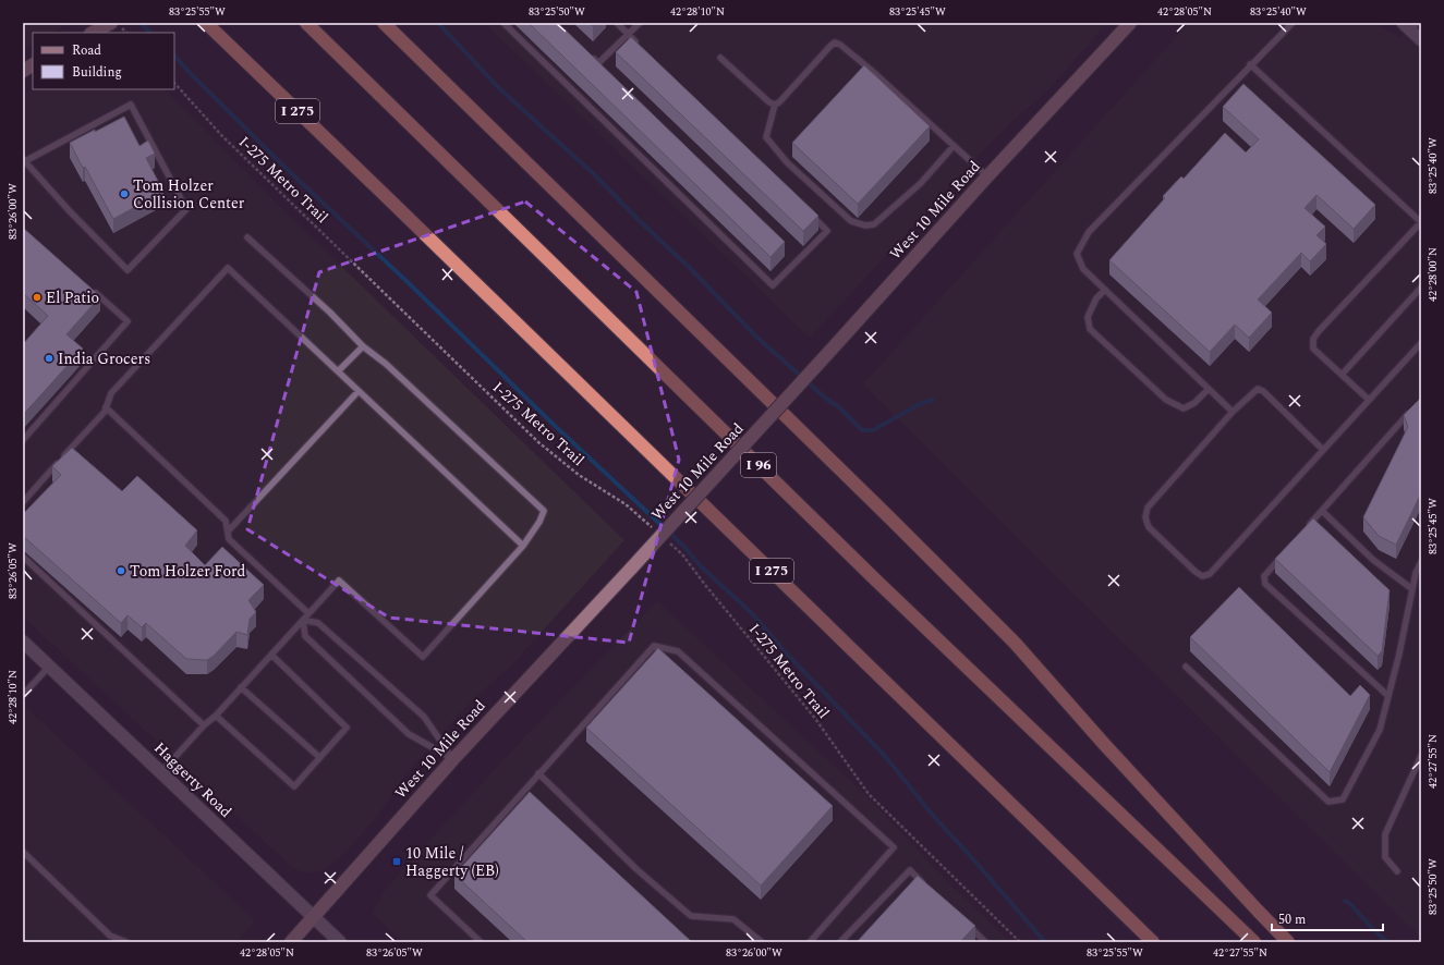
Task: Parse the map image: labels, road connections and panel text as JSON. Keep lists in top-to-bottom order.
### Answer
{
  "streets": {
    "highway": ["I 275", "I 96"],
    "main road": ["West 10 Mile Road"],
    "street": ["Haggerty Road"],
    "path": ["I-275 Metro Trail"]
  },
  "crossings": [
    ["West 10 Mile Road", "Haggerty Road"]
  ],
  "places": {
    "other": [
      "Tom Holzer Collision Center",
      "El Patio",
      "India Grocers",
      "Tom Holzer Ford"
    ],
    "transit": ["10 Mile / Haggerty (EB)"]
  },
  "legend": ["Road", "Building"],
  "scale_bar": "50 m",
  "coordinates": [
    "83°25'55\"W",
    "83°25'50\"W",
    "42°28'10\"N",
    "83°25'45\"W",
    "42°28'05\"N",
    "83°25'40\"W",
    "83°26'00\"W",
    "42°28'00\"N",
    "83°26'05\"W",
    "42°27'55\"N"
  ]
}
